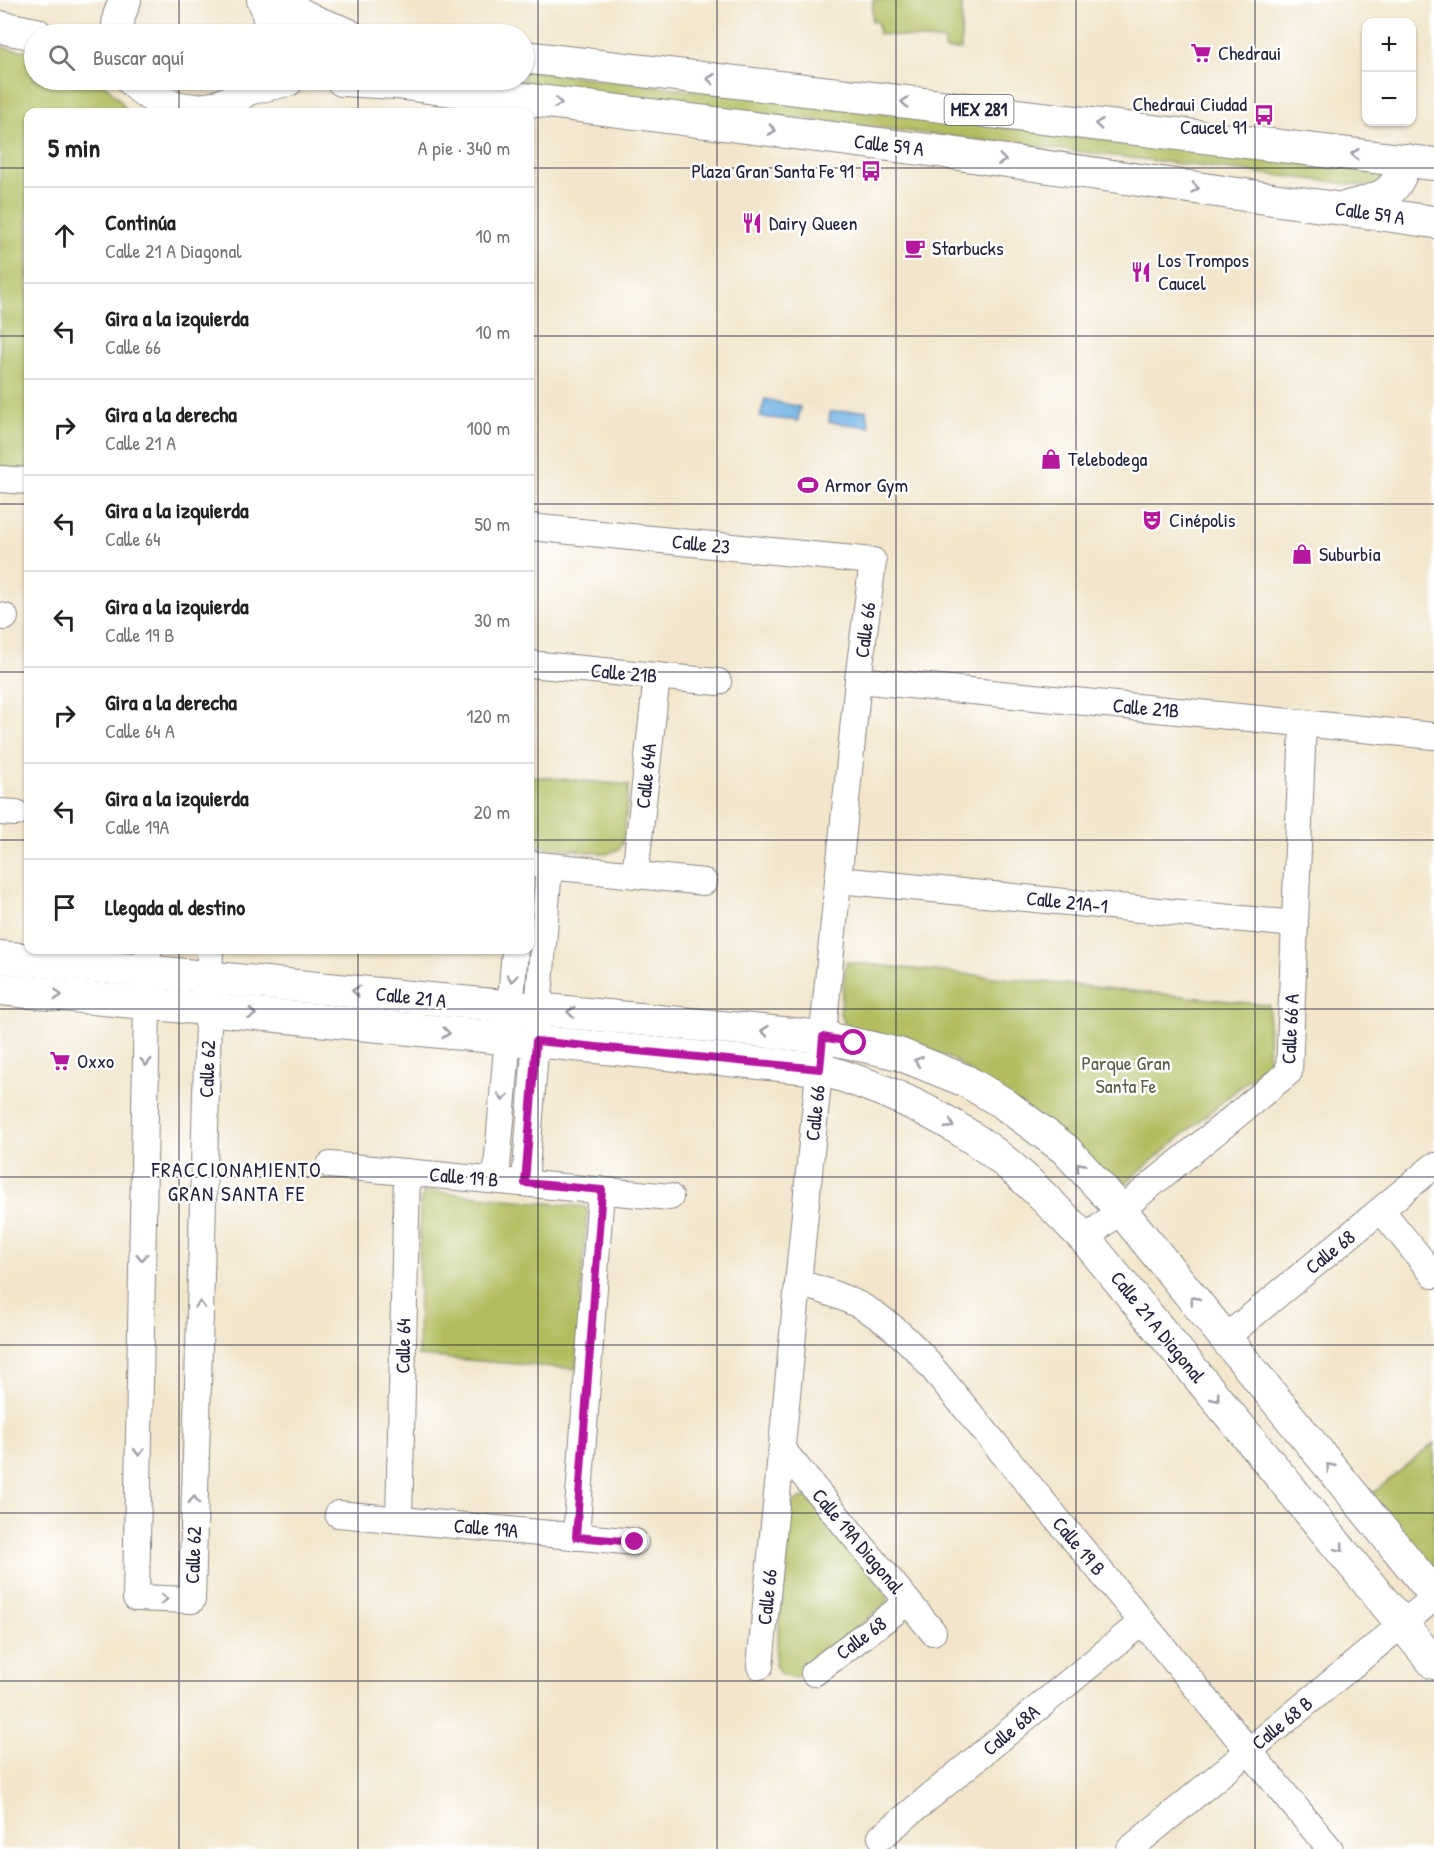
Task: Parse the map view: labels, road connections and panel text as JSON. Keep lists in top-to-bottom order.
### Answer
{
  "streets": {
    "main road": [
      "MEX 281",
      "Calle 59 A",
      "Calle 21 A",
      "Calle 21 A Diagonal"
    ],
    "street": [
      "Calle 23",
      "Calle 66",
      "Calle 21B",
      "Calle 64A",
      "Calle 21A-1",
      "Calle 66 A",
      "Calle 62",
      "Calle 19 B",
      "Calle 68",
      "Calle 64",
      "Calle 19A",
      "Calle 19A Diagonal",
      "Calle 68 B",
      "Calle 68A"
    ]
  },
  "crossings": [
    ["Calle 23", "Calle 66"],
    ["Calle 66", "Calle 21B"],
    ["Calle 66", "Calle 21A-1"],
    ["Calle 66", "Calle 21 A"],
    ["Calle 66", "Calle 19 B"],
    ["Calle 66", "Calle 21 A Diagonal"],
    ["Calle 66", "Calle 19A Diagonal"],
    ["Calle 21B", "Calle 64A"],
    ["Calle 21B", "Calle 66 A"],
    ["Calle 21A-1", "Calle 66 A"],
    ["Calle 21 A", "Calle 62"],
    ["Calle 21 A", "Calle 21 A Diagonal"],
    ["Calle 66 A", "Calle 21 A Diagonal"],
    ["Calle 19 B", "Calle 64"],
    ["Calle 19 B", "Calle 68 B"],
    ["Calle 19 B", "Calle 68A"],
    ["Calle 68", "Calle 19A Diagonal"],
    ["Calle 21 A Diagonal", "Calle 68 B"],
    ["Calle 64", "Calle 19A"]
  ],
  "districts": ["FRACCIONAMIENTO GRAN SANTA FE"],
  "parks": ["Parque Gran Santa Fe"],
  "places": {
    "supermarket": ["Chedraui", "Oxxo"],
    "bus stop": ["Chedraui Ciudad Caucel 91", "Plaza Gran Santa Fe 91"],
    "restaurant": ["Dairy Queen", "Los Trompos Caucel"],
    "cafe": ["Starbucks"],
    "shop": ["Telebodega", "Suburbia"],
    "sports": ["Armor Gym"],
    "theatre": ["Cinépolis"]
  },
  "page": {
    "map_buttons": ["+", "−"],
    "search": "Buscar aquí",
    "heading": ["5 min", "A pie · 340 m"],
    "list": [
      ["Continúa", "Calle 21 A Diagonal", "10 m"],
      ["Gira a la izquierda", "Calle 66", "10 m"],
      ["Gira a la derecha", "Calle 21 A", "100 m"],
      ["Gira a la izquierda", "Calle 64", "50 m"],
      ["Gira a la izquierda", "Calle 19 B", "30 m"],
      ["Gira a la derecha", "Calle 64 A", "120 m"],
      ["Gira a la izquierda", "Calle 19A", "20 m"],
      "Llegada al destino"
    ]
  }
}
